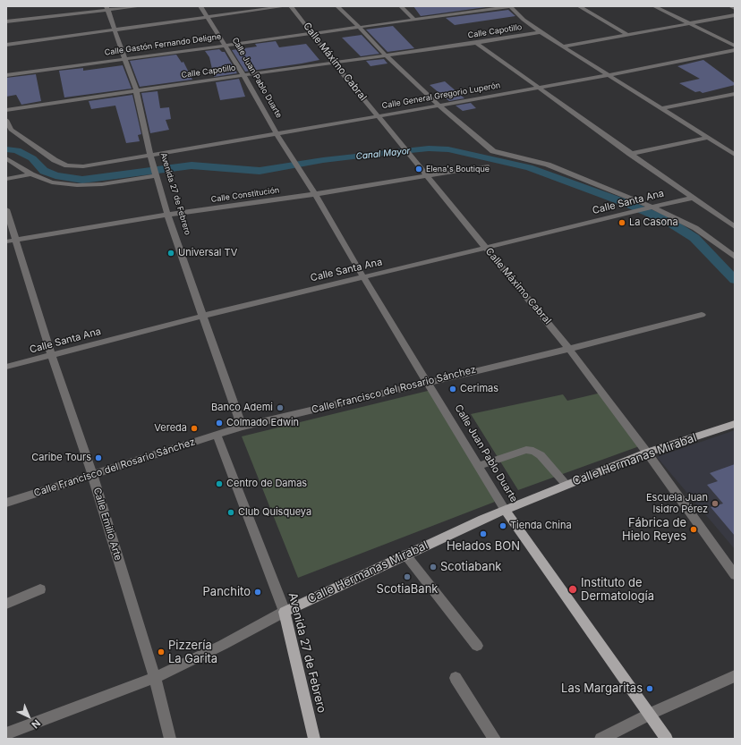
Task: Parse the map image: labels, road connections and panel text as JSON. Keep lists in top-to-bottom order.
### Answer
{
  "streets": {
    "main road": ["Calle Juan Pablo Duarte", "Avenida 27 de Febrero", "Calle Hermanas Mirabal"],
    "street": [
      "Calle Capotillo",
      "Calle Gastón Fernando Deligne",
      "Calle Máximo Cabral",
      "Calle General Gregorio Luperón",
      "Calle Constitución",
      "Calle Santa Ana",
      "Calle Francisco del Rosario Sánchez",
      "Calle Emilio Arte"
    ]
  },
  "crossings": [
    ["Calle Capotillo", "Calle Máximo Cabral"],
    ["Calle Capotillo", "Calle Juan Pablo Duarte"],
    ["Calle Capotillo", "Avenida 27 de Febrero"],
    ["Calle Gastón Fernando Deligne", "Calle Máximo Cabral"],
    ["Calle Gastón Fernando Deligne", "Calle Juan Pablo Duarte"],
    ["Calle Gastón Fernando Deligne", "Avenida 27 de Febrero"],
    ["Calle Máximo Cabral", "Calle General Gregorio Luperón"],
    ["Calle Máximo Cabral", "Calle Constitución"],
    ["Calle Máximo Cabral", "Calle Santa Ana"],
    ["Calle Máximo Cabral", "Calle Francisco del Rosario Sánchez"],
    ["Calle Máximo Cabral", "Calle Hermanas Mirabal"],
    ["Calle Juan Pablo Duarte", "Calle General Gregorio Luperón"],
    ["Calle Juan Pablo Duarte", "Calle Constitución"],
    ["Calle Juan Pablo Duarte", "Calle Santa Ana"],
    ["Calle Juan Pablo Duarte", "Calle Francisco del Rosario Sánchez"],
    ["Calle Juan Pablo Duarte", "Calle Hermanas Mirabal"],
    ["Calle General Gregorio Luperón", "Avenida 27 de Febrero"],
    ["Avenida 27 de Febrero", "Calle Constitución"],
    ["Avenida 27 de Febrero", "Calle Santa Ana"],
    ["Avenida 27 de Febrero", "Calle Francisco del Rosario Sánchez"],
    ["Avenida 27 de Febrero", "Calle Hermanas Mirabal"],
    ["Calle Constitución", "Calle Emilio Arte"],
    ["Calle Santa Ana", "Calle Emilio Arte"],
    ["Calle Francisco del Rosario Sánchez", "Calle Emilio Arte"],
    ["Calle Hermanas Mirabal", "Calle Emilio Arte"]
  ],
  "water": ["Canal Mayor"],
  "places": [
    "Elena's Boutique",
    "La Casona",
    "Universal TV",
    "Cerimas",
    "Banco Ademi",
    "Colmado Edwin",
    "Vereda",
    "Caribe Tours",
    "Centro de Damas",
    "Escuela Juan Isidro Pérez",
    "Club Quisqueya",
    "Tienda China",
    "Fábrica de Hielo Reyes",
    "Helados BON",
    "Scotiabank",
    "ScotiaBank",
    "Instituto de Dermatología",
    "Panchito",
    "Pizzería La Garita",
    "Las Margaritas"
  ],
  "north": "bottom right"
}
